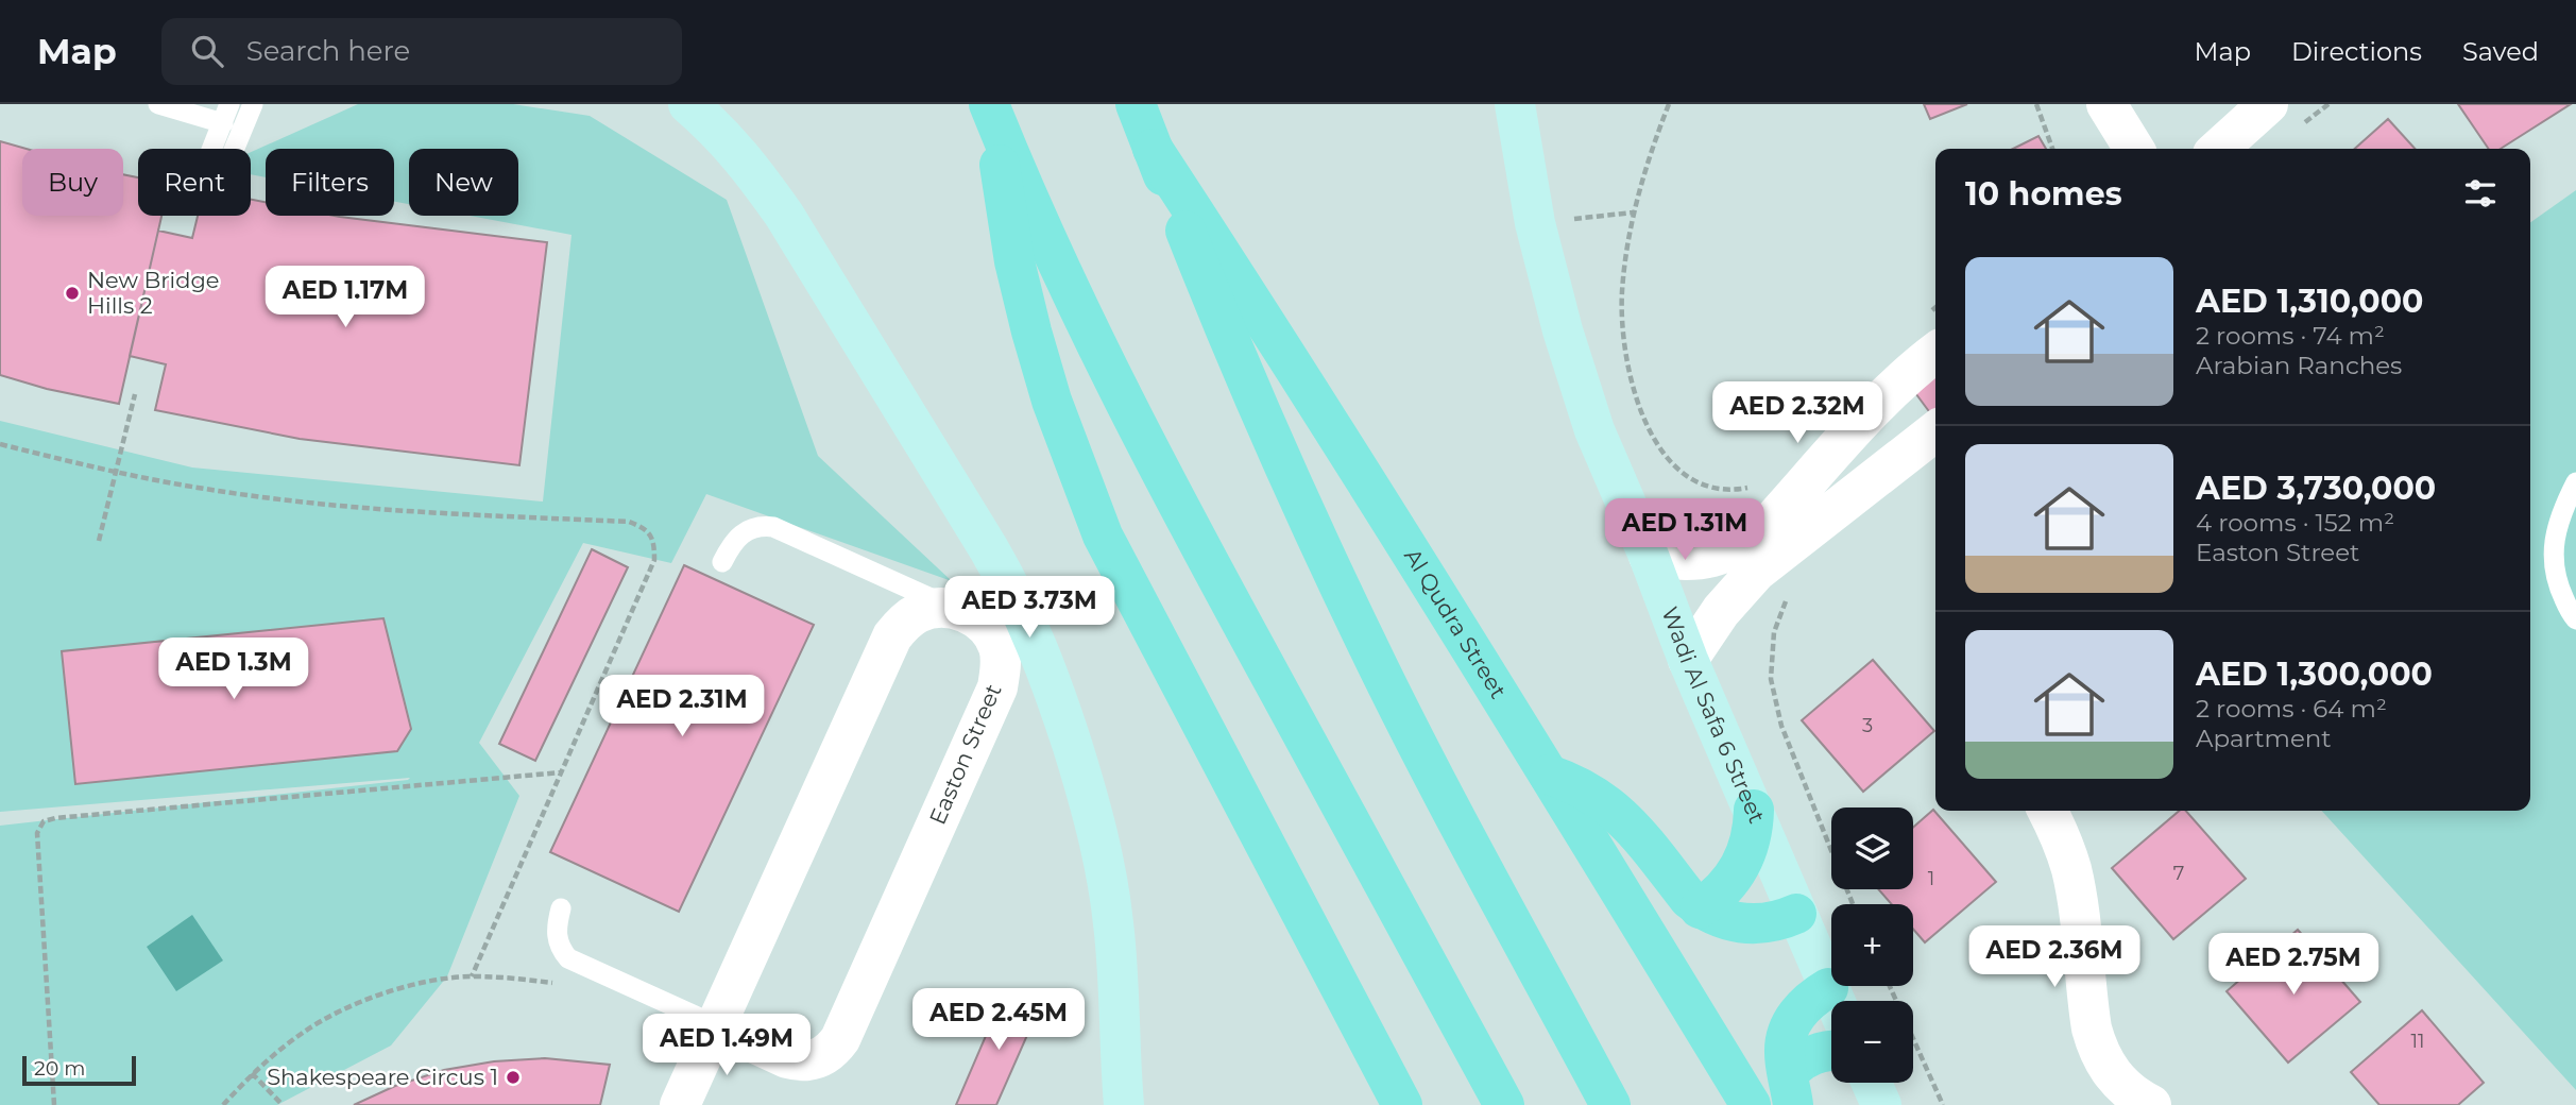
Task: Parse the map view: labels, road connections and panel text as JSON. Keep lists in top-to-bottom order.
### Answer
{
  "streets": {
    "main road": ["Al Qudra Street"],
    "street": ["Wadi Al Safa 6 Street", "Easton Street"]
  },
  "places": ["New Bridge Hills 2", "Shakespeare Circus 1"],
  "house_numbers": [
    "3",
    "7",
    "1",
    "11"
  ],
  "scale_bar": "20 m",
  "page": {
    "header": "Map",
    "search": "Search here",
    "nav": ["Map", "Directions", "Saved"],
    "chip": [
      "Buy",
      "Rent",
      "Filters",
      "New"
    ],
    "heading": "10 homes",
    "list": [
      {
        "name": "AED 1,310,000",
        "note": "2 rooms · 74 m² · Arabian Ranches"
      },
      {
        "name": "AED 3,730,000",
        "note": "4 rooms · 152 m² · Easton Street"
      },
      {
        "name": "AED 1,300,000",
        "note": "2 rooms · 64 m² · Apartment"
      }
    ],
    "price": [
      "AED 1.17M",
      "AED 2.32M",
      "AED 1.31M",
      "AED 3.73M",
      "AED 1.3M",
      "AED 2.31M",
      "AED 2.36M",
      "AED 2.75M",
      "AED 2.45M",
      "AED 1.49M"
    ],
    "map_buttons": ["+", "−"],
    "scale": "20 m"
  }
}
